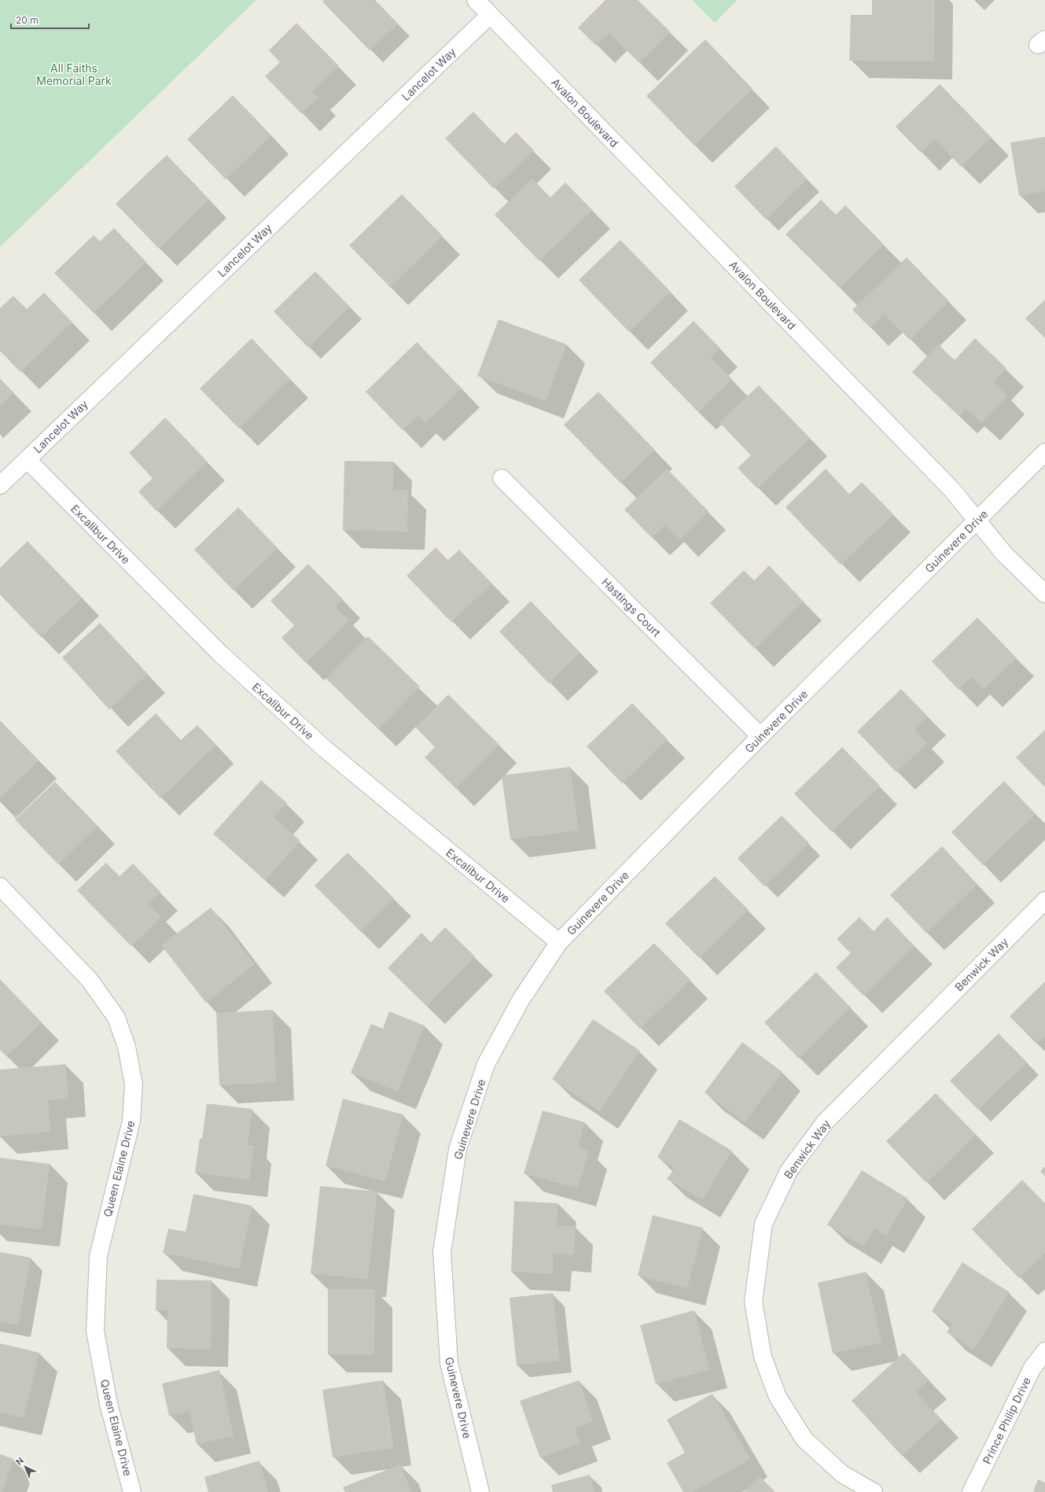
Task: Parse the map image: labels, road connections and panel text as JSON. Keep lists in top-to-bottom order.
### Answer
{
  "streets": {
    "street": [
      "Lancelot Way",
      "Avalon Boulevard",
      "Excalibur Drive",
      "Guinevere Drive",
      "Hastings Court",
      "Benwick Way",
      "Queen Elaine Drive",
      "Prince Philip Drive"
    ]
  },
  "crossings": [
    ["Lancelot Way", "Avalon Boulevard"],
    ["Lancelot Way", "Excalibur Drive"],
    ["Avalon Boulevard", "Guinevere Drive"],
    ["Excalibur Drive", "Guinevere Drive"],
    ["Guinevere Drive", "Hastings Court"]
  ],
  "parks": ["All Faiths Memorial Park"],
  "scale_bar": "20 m",
  "north": "top left"
}
